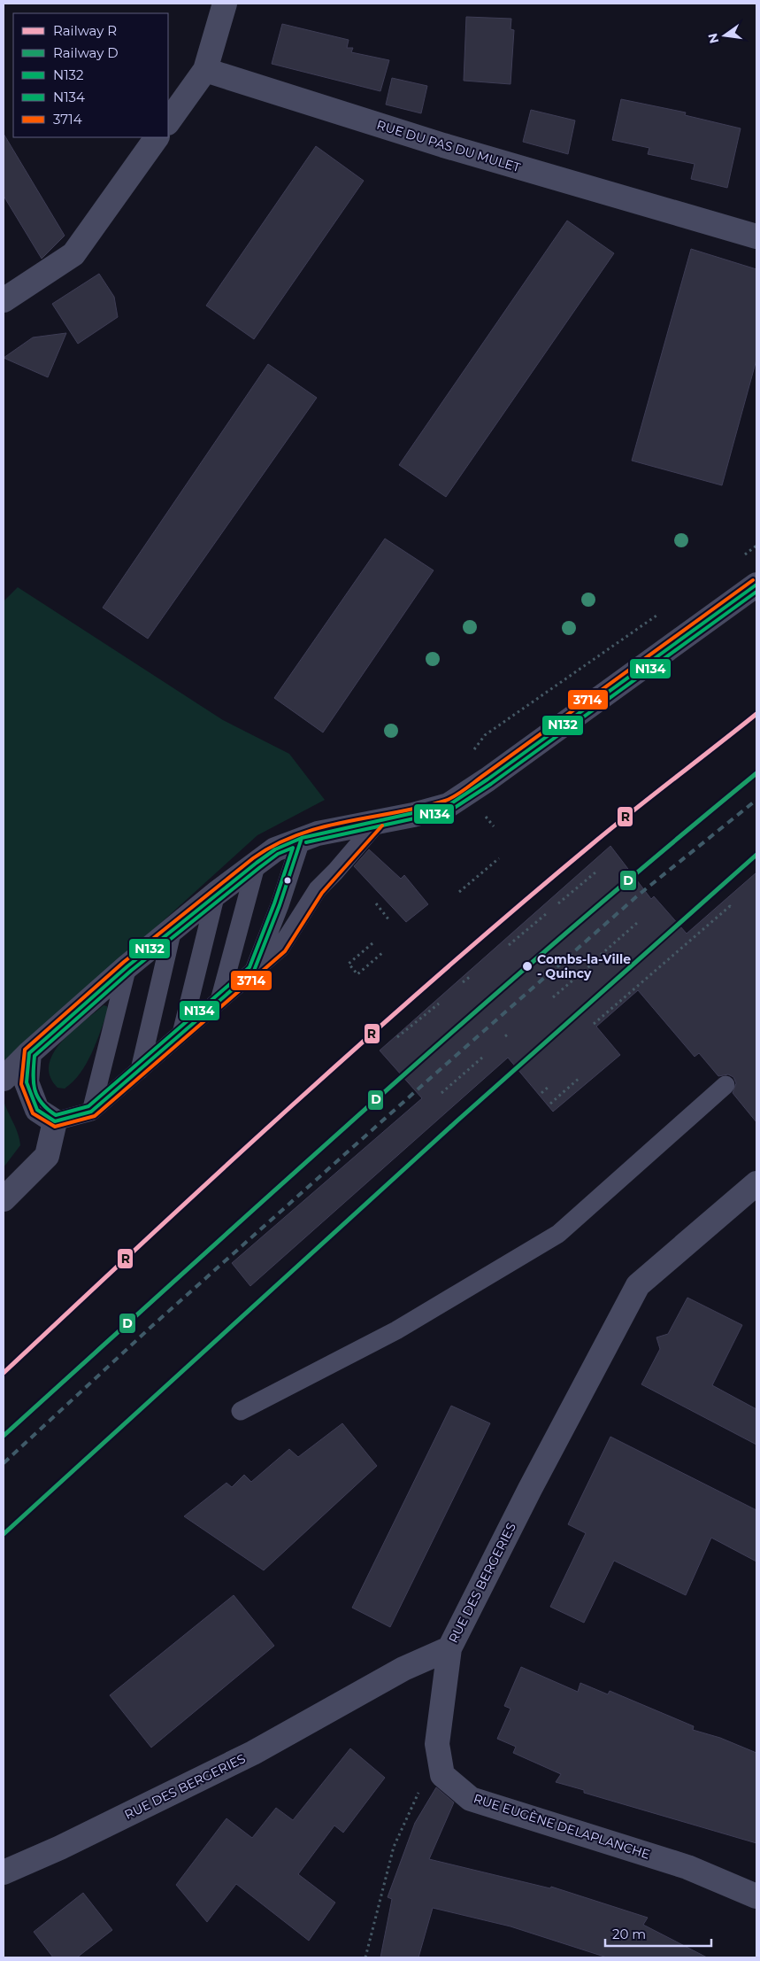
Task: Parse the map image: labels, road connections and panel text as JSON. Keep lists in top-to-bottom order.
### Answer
{
  "streets": {
    "street": ["RUE DU PAS DU MULET", "RUE DES BERGERIES", "RUE EUGÈNE DELAPLANCHE"]
  },
  "places": ["Combs-la-Ville - Quincy"],
  "lines": [
    "transit line 3714",
    "transit line N132",
    "transit line N134",
    "rail line R",
    "rail line D"
  ],
  "legend": [
    "Railway R",
    "Railway D",
    "N132",
    "N134",
    "3714"
  ],
  "scale_bar": "20 m",
  "north": "left"
}
